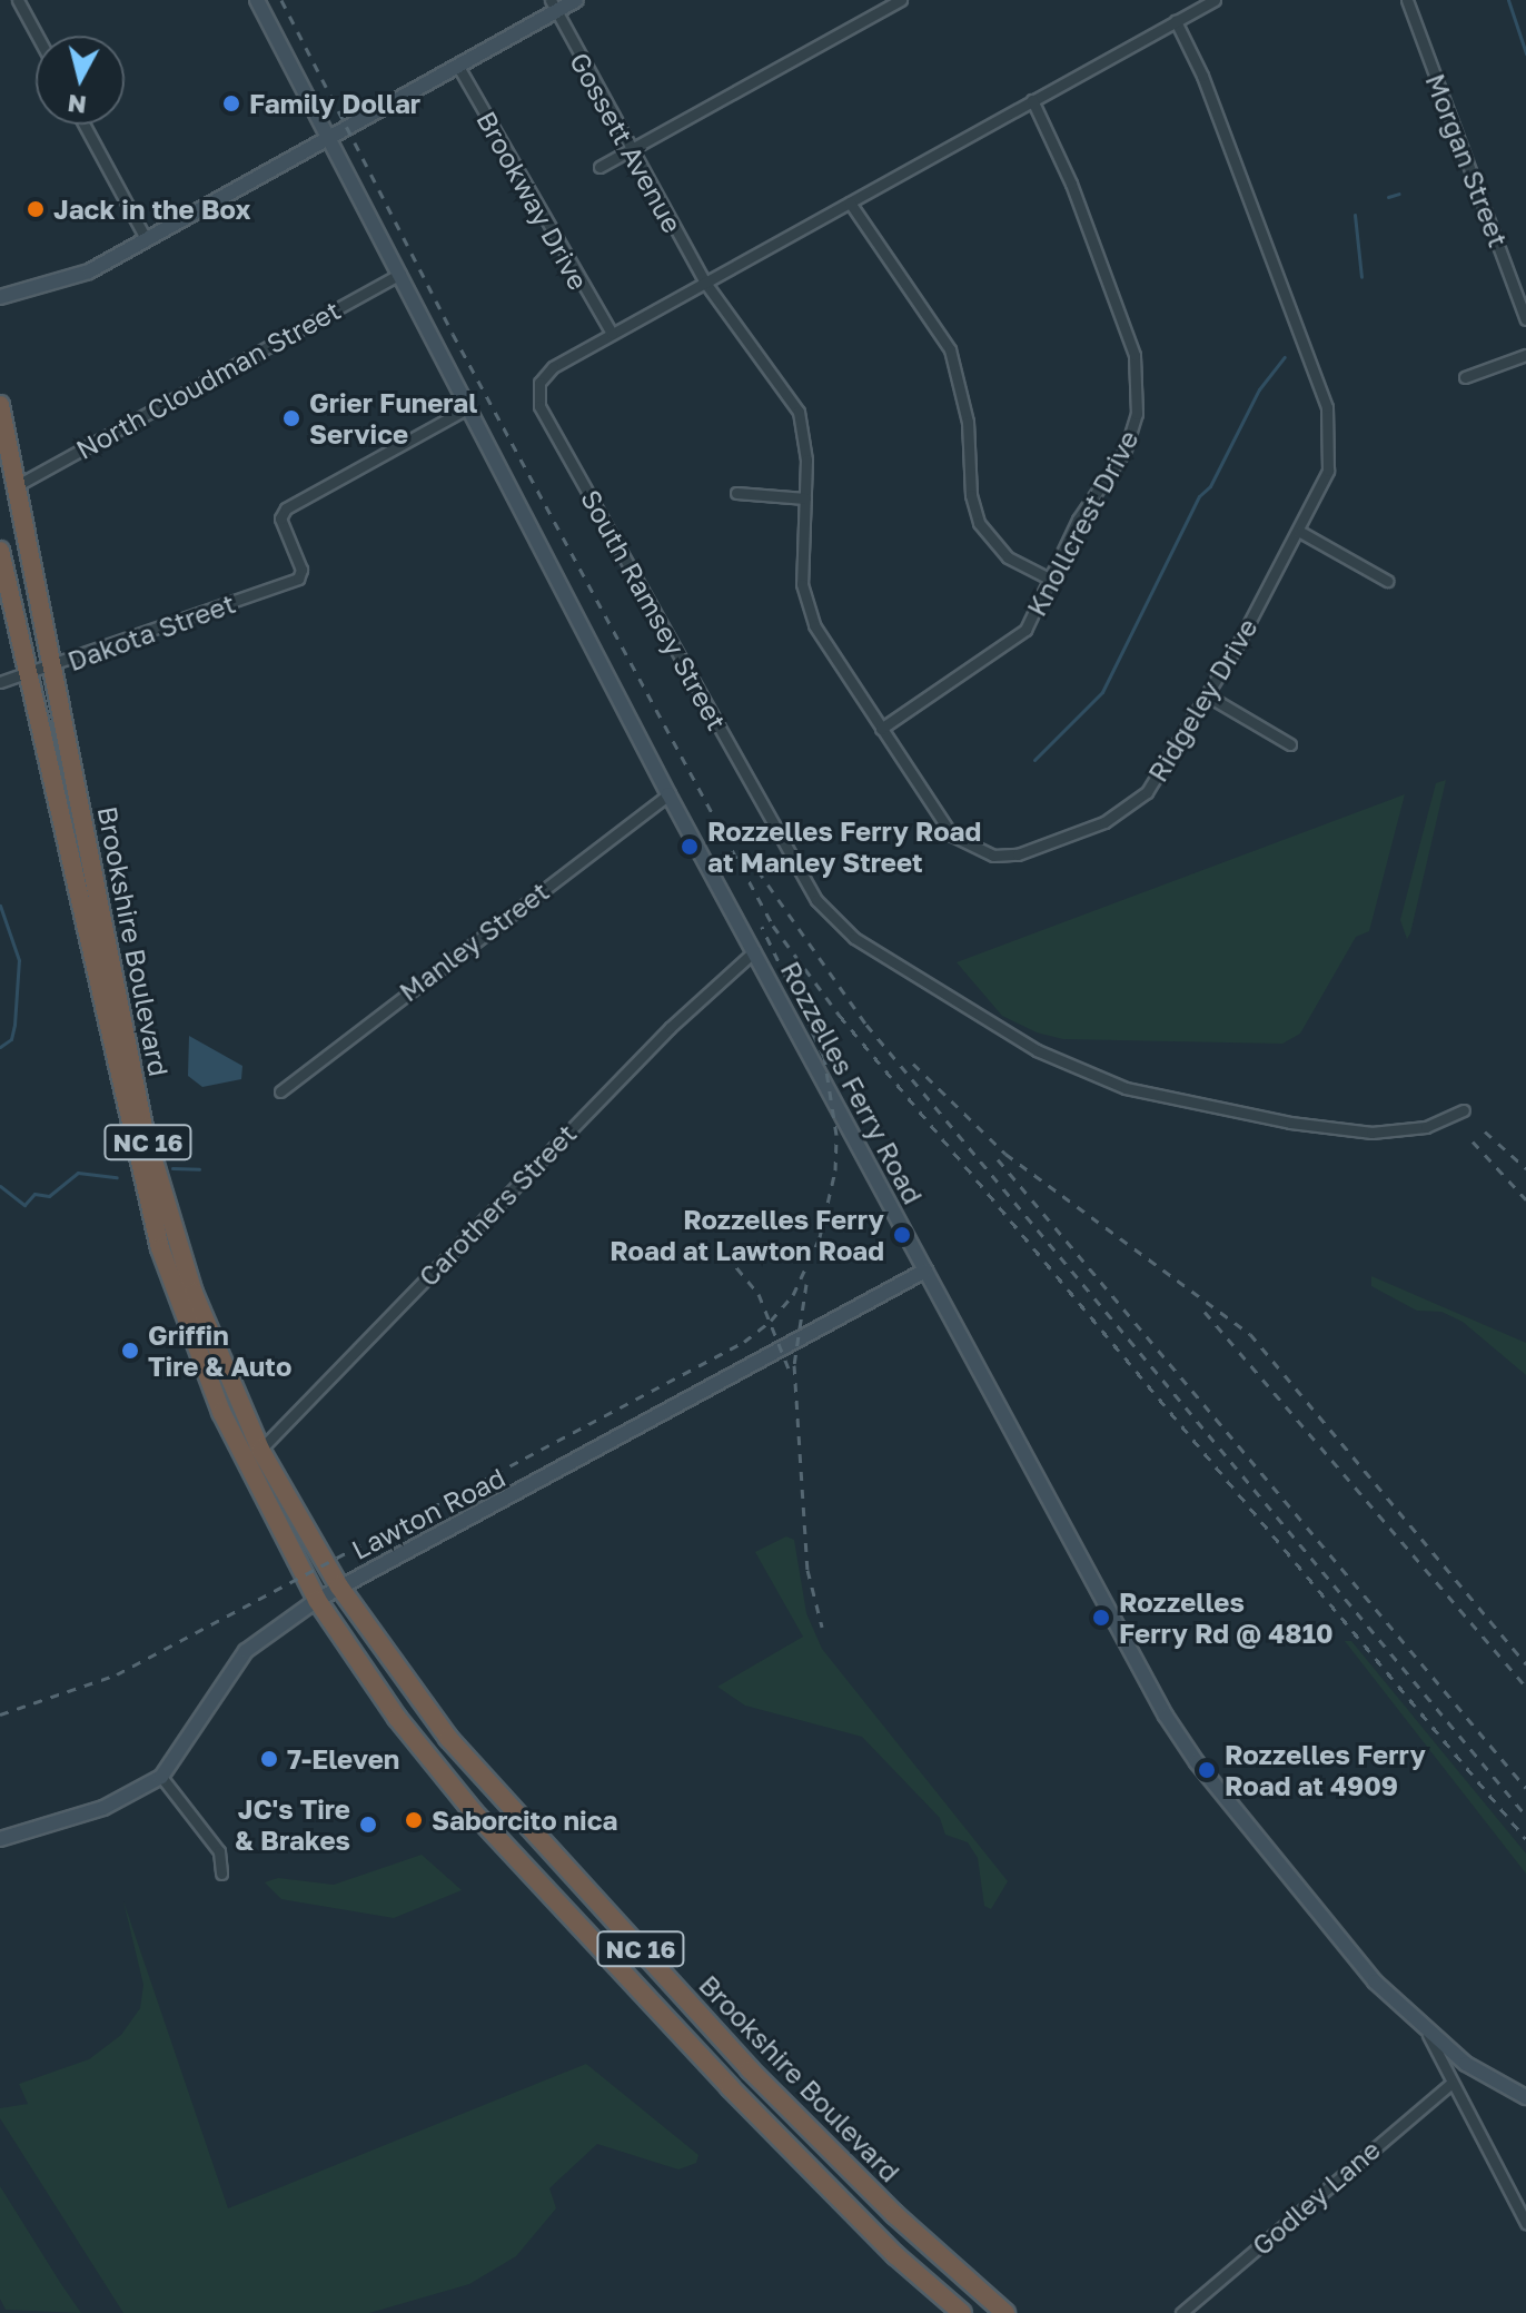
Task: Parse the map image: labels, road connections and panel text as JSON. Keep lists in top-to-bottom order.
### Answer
{
  "streets": {
    "highway": ["Brookshire Boulevard", "NC 16"],
    "street": [
      "Gossett Avenue",
      "Morgan Street",
      "Brookway Drive",
      "North Cloudman Street",
      "Knollcrest Drive",
      "South Ramsey Street",
      "Dakota Street",
      "Ridgeley Drive",
      "Manley Street",
      "Rozzelles Ferry Road",
      "Carothers Street",
      "Lawton Road",
      "Godley Lane"
    ]
  },
  "crossings": [
    ["Gossett Avenue", "South Ramsey Street"],
    ["Gossett Avenue", "Ridgeley Drive"],
    ["Brookway Drive", "South Ramsey Street"],
    ["North Cloudman Street", "Brookshire Boulevard"],
    ["North Cloudman Street", "Rozzelles Ferry Road"],
    ["Knollcrest Drive", "South Ramsey Street"],
    ["Knollcrest Drive", "Ridgeley Drive"],
    ["South Ramsey Street", "Ridgeley Drive"],
    ["Dakota Street", "Brookshire Boulevard"],
    ["Dakota Street", "Rozzelles Ferry Road"],
    ["Brookshire Boulevard", "Carothers Street"],
    ["Brookshire Boulevard", "Lawton Road"],
    ["Manley Street", "Rozzelles Ferry Road"],
    ["Rozzelles Ferry Road", "Carothers Street"],
    ["Rozzelles Ferry Road", "Lawton Road"]
  ],
  "places": [
    "Family Dollar",
    "Jack in the Box",
    "Grier Funeral Service",
    "Rozzelles Ferry Road at Manley Street",
    "Rozzelles Ferry Road at Lawton Road",
    "Griffin Tire & Auto",
    "Rozzelles Ferry Rd @ 4810",
    "7-Eleven",
    "Rozzelles Ferry Road at 4909",
    "Saborcito nica",
    "JC's Tire & Brakes"
  ],
  "north": "bottom"
}
